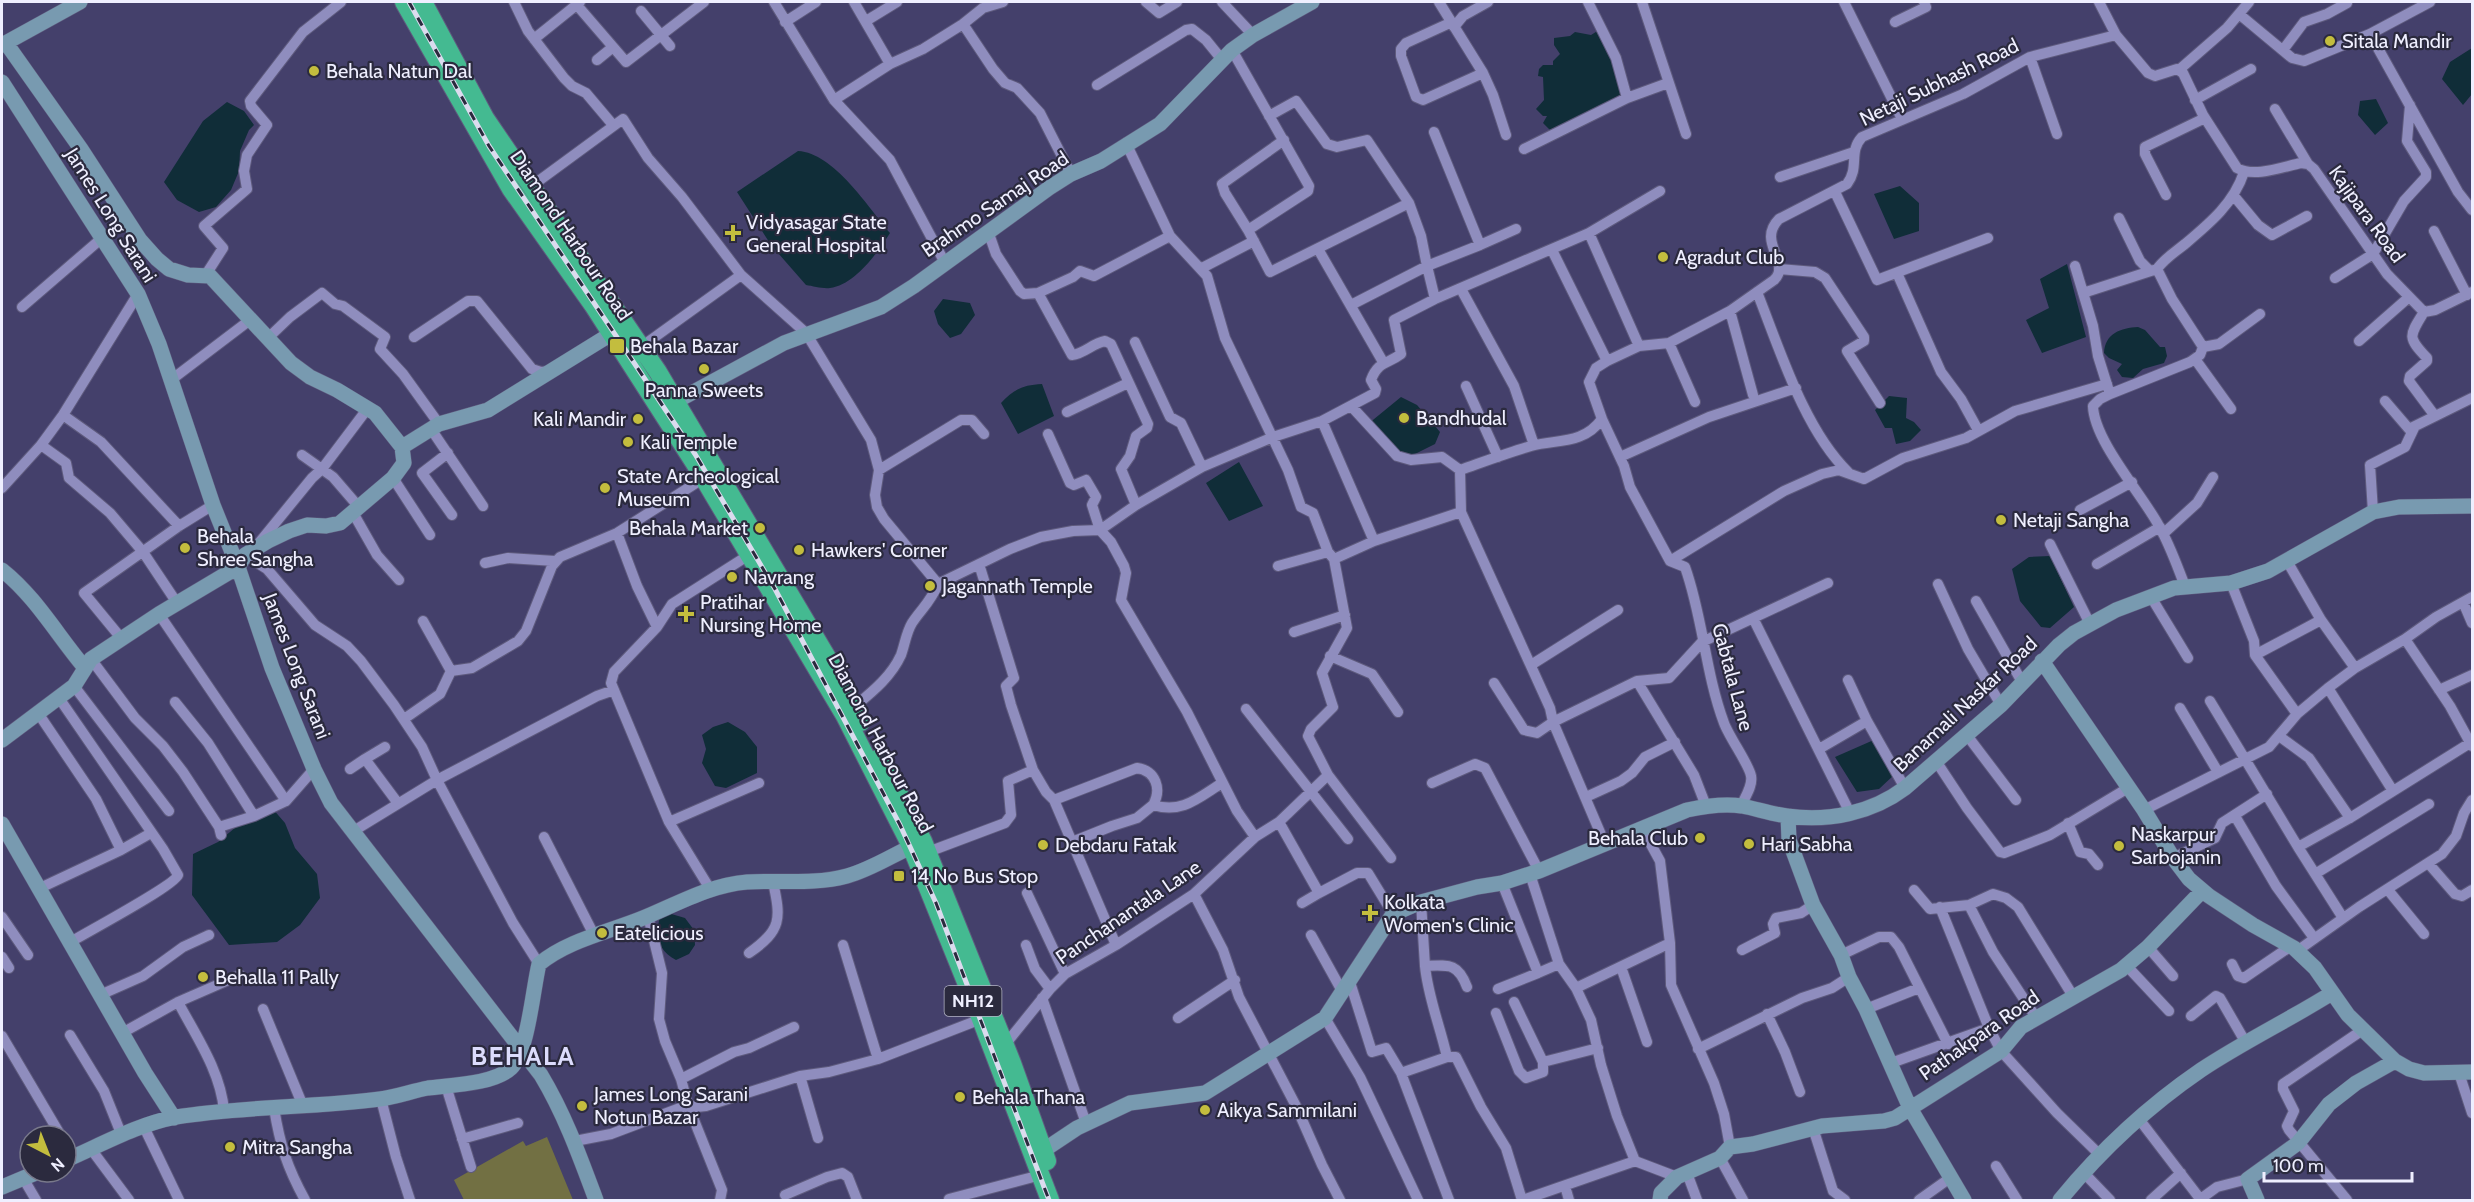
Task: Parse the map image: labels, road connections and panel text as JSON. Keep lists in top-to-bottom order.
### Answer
{
  "streets": {
    "highway": ["Diamond Harbour Road", "NH12"],
    "street": [
      "Netaji Subhash Road",
      "Brahmo Samaj Road",
      "Kajipara Road",
      "James Long Sarani",
      "Gabtala Lane",
      "Banamali Naskar Road",
      "Panchanantala Lane",
      "Pathakpara Road"
    ]
  },
  "crossings": [
    ["Brahmo Samaj Road", "Diamond Harbour Road"],
    ["Diamond Harbour Road", "Panchanantala Lane"],
    ["Gabtala Lane", "Banamali Naskar Road"]
  ],
  "districts": ["BEHALA"],
  "places": {
    "other": [
      "Sitala Mandir",
      "Behala Natun Dal",
      "Agradut Club",
      "Panna Sweets",
      "Bandhudal",
      "Kali Mandir",
      "Kali Temple",
      "State Archeological Museum",
      "Netaji Sangha",
      "Behala Market",
      "Behala Shree Sangha",
      "Hawkers' Corner",
      "Navrang",
      "Jagannath Temple",
      "Behala Club",
      "Hari Sabha",
      "Debdaru Fatak",
      "Naskarpur Sarbojanin",
      "Eatelicious",
      "Behalla 11 Pally",
      "Behala Thana",
      "James Long Sarani Notun Bazar",
      "Aikya Sammilani",
      "Mitra Sangha"
    ],
    "health": ["Vidyasagar State General Hospital", "Pratihar Nursing Home", "Kolkata Women's Clinic"],
    "transit": ["Behala Bazar", "14 No Bus Stop"]
  },
  "scale_bar": "100 m",
  "north": "bottom right"
}
